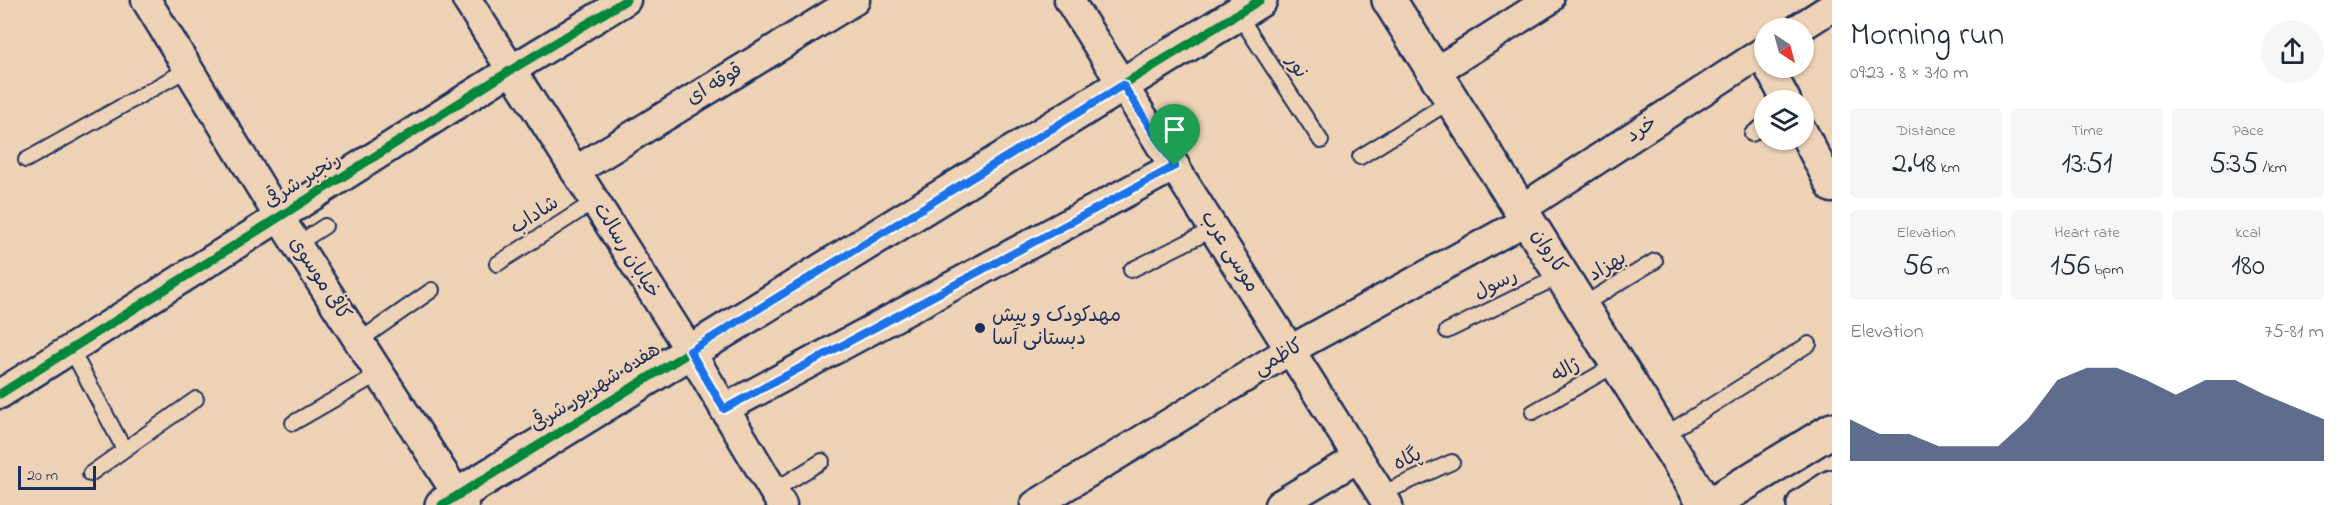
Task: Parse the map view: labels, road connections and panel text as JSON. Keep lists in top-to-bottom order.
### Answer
{
  "streets": {
    "street": [
      "قوقه ای",
      "خرد",
      "رنجبر شرقی",
      "خیابان رسالت",
      "موسی عرب",
      "کاروان",
      "کافی موسوی",
      "کاظمی",
      "هفده شهریور شرقی"
    ],
    "lane": [
      "نور",
      "شاداب",
      "بهزاد",
      "رسول",
      "ژاله",
      "پگاه"
    ]
  },
  "crossings": [
    ["نور", "هفده شهریور شرقی"],
    ["قوقه ای", "خیابان رسالت"],
    ["خرد", "کاروان"],
    ["خرد", "کاظمی"],
    ["رنجبر شرقی", "خیابان رسالت"],
    ["رنجبر شرقی", "کافی موسوی"],
    ["شاداب", "خیابان رسالت"],
    ["خیابان رسالت", "هفده شهریور شرقی"],
    ["موسی عرب", "کاظمی"],
    ["موسی عرب", "هفده شهریور شرقی"],
    ["موسی عرب", "پگاه"],
    ["کاروان", "بهزاد"],
    ["کاروان", "رسول"],
    ["کاروان", "کاظمی"],
    ["کاروان", "ژاله"],
    ["کافی موسوی", "هفده شهریور شرقی"]
  ],
  "places": ["مهدکودک و پیش دبستانی آسا"],
  "scale_bar": "20 m",
  "north": "bottom right",
  "page": {
    "heading": ["Morning run", "09:23 · 8 × 310 m"],
    "stats": [
      ["Distance", "2.48 km"],
      ["Time", "13:51"],
      ["Pace", "5:35 /km"],
      ["Elevation", "56 m"],
      ["Heart rate", "156 bpm"],
      ["kcal", "180"]
    ],
    "chart": ["Elevation", "75–81 m"],
    "scale": "20 m"
  }
}
